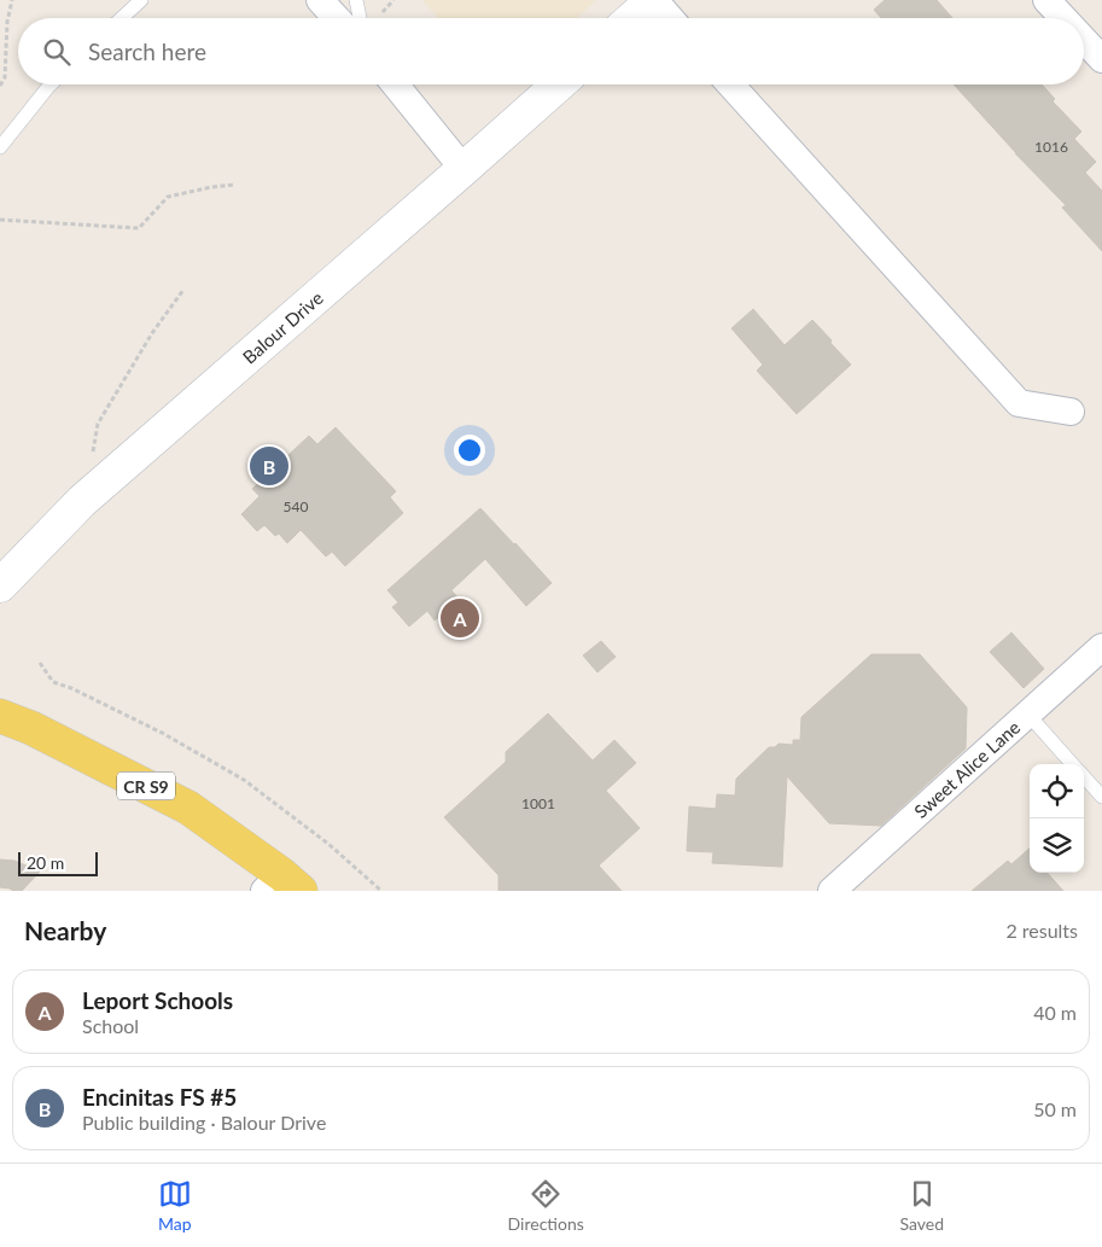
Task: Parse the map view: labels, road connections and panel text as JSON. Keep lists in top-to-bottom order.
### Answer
{
  "streets": {
    "main road": ["CR S9"],
    "street": ["Balour Drive", "Sweet Alice Lane"]
  },
  "house_numbers": ["1016", "540", "1001"],
  "scale_bar": "20 m",
  "page": {
    "search": "Search here",
    "pins": ["B", "A"],
    "scale": "20 m",
    "heading": ["Nearby", "2 results"],
    "list": [
      {
        "mark": "A",
        "name": "Leport Schools",
        "note": "School",
        "value": "40 m"
      },
      {
        "mark": "B",
        "name": "Encinitas FS #5",
        "note": "Public building · Balour Drive",
        "value": "50 m"
      }
    ],
    "nav": ["Map", "Directions", "Saved"]
  }
}
